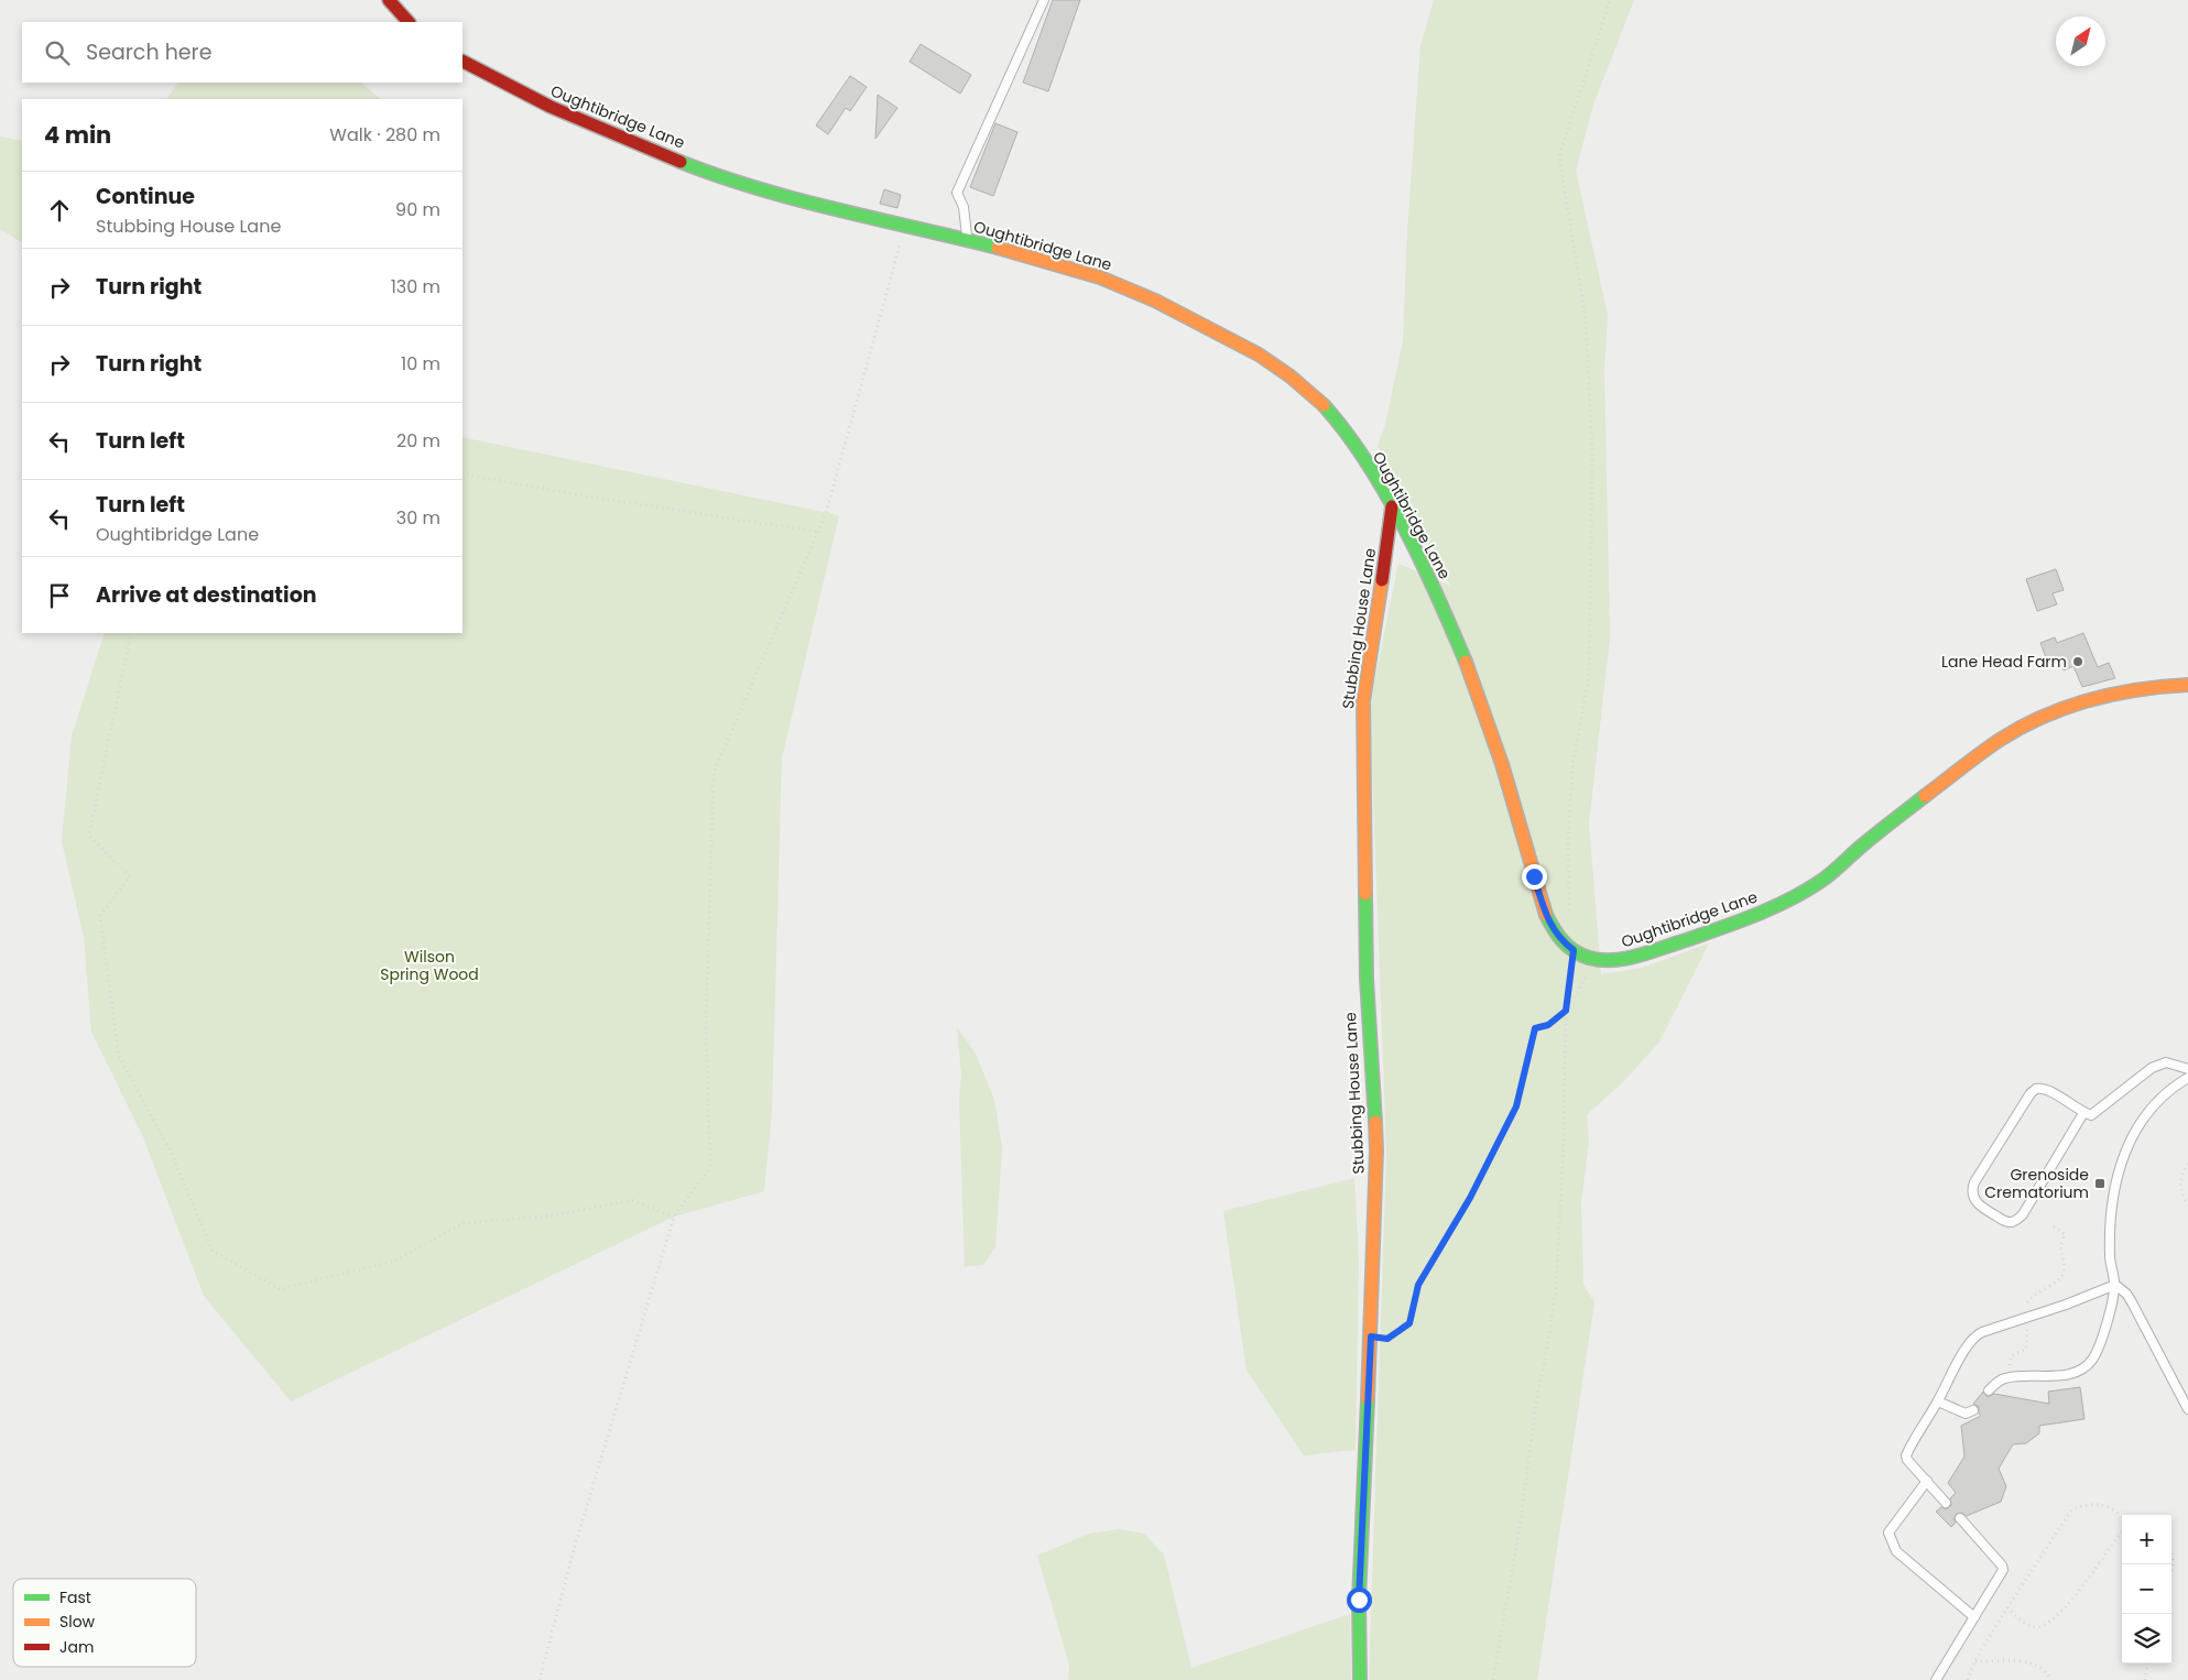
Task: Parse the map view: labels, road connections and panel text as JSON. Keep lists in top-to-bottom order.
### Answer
{
  "streets": {
    "street": ["Oughtibridge Lane", "Stubbing House Lane"]
  },
  "crossings": [
    ["Oughtibridge Lane", "Stubbing House Lane"]
  ],
  "parks": ["Wilson Spring Wood"],
  "places": {
    "other": ["Lane Head Farm"],
    "transit": ["Grenoside Crematorium"]
  },
  "legend": ["Fast", "Slow", "Jam"],
  "north": "top right",
  "page": {
    "search": "Search here",
    "heading": ["4 min", "Walk · 280 m"],
    "list": [
      ["Continue", "Stubbing House Lane", "90 m"],
      ["Turn right", "130 m"],
      ["Turn right", "10 m"],
      ["Turn left", "20 m"],
      ["Turn left", "Oughtibridge Lane", "30 m"],
      "Arrive at destination"
    ],
    "map_buttons": ["+", "−"]
  }
}
